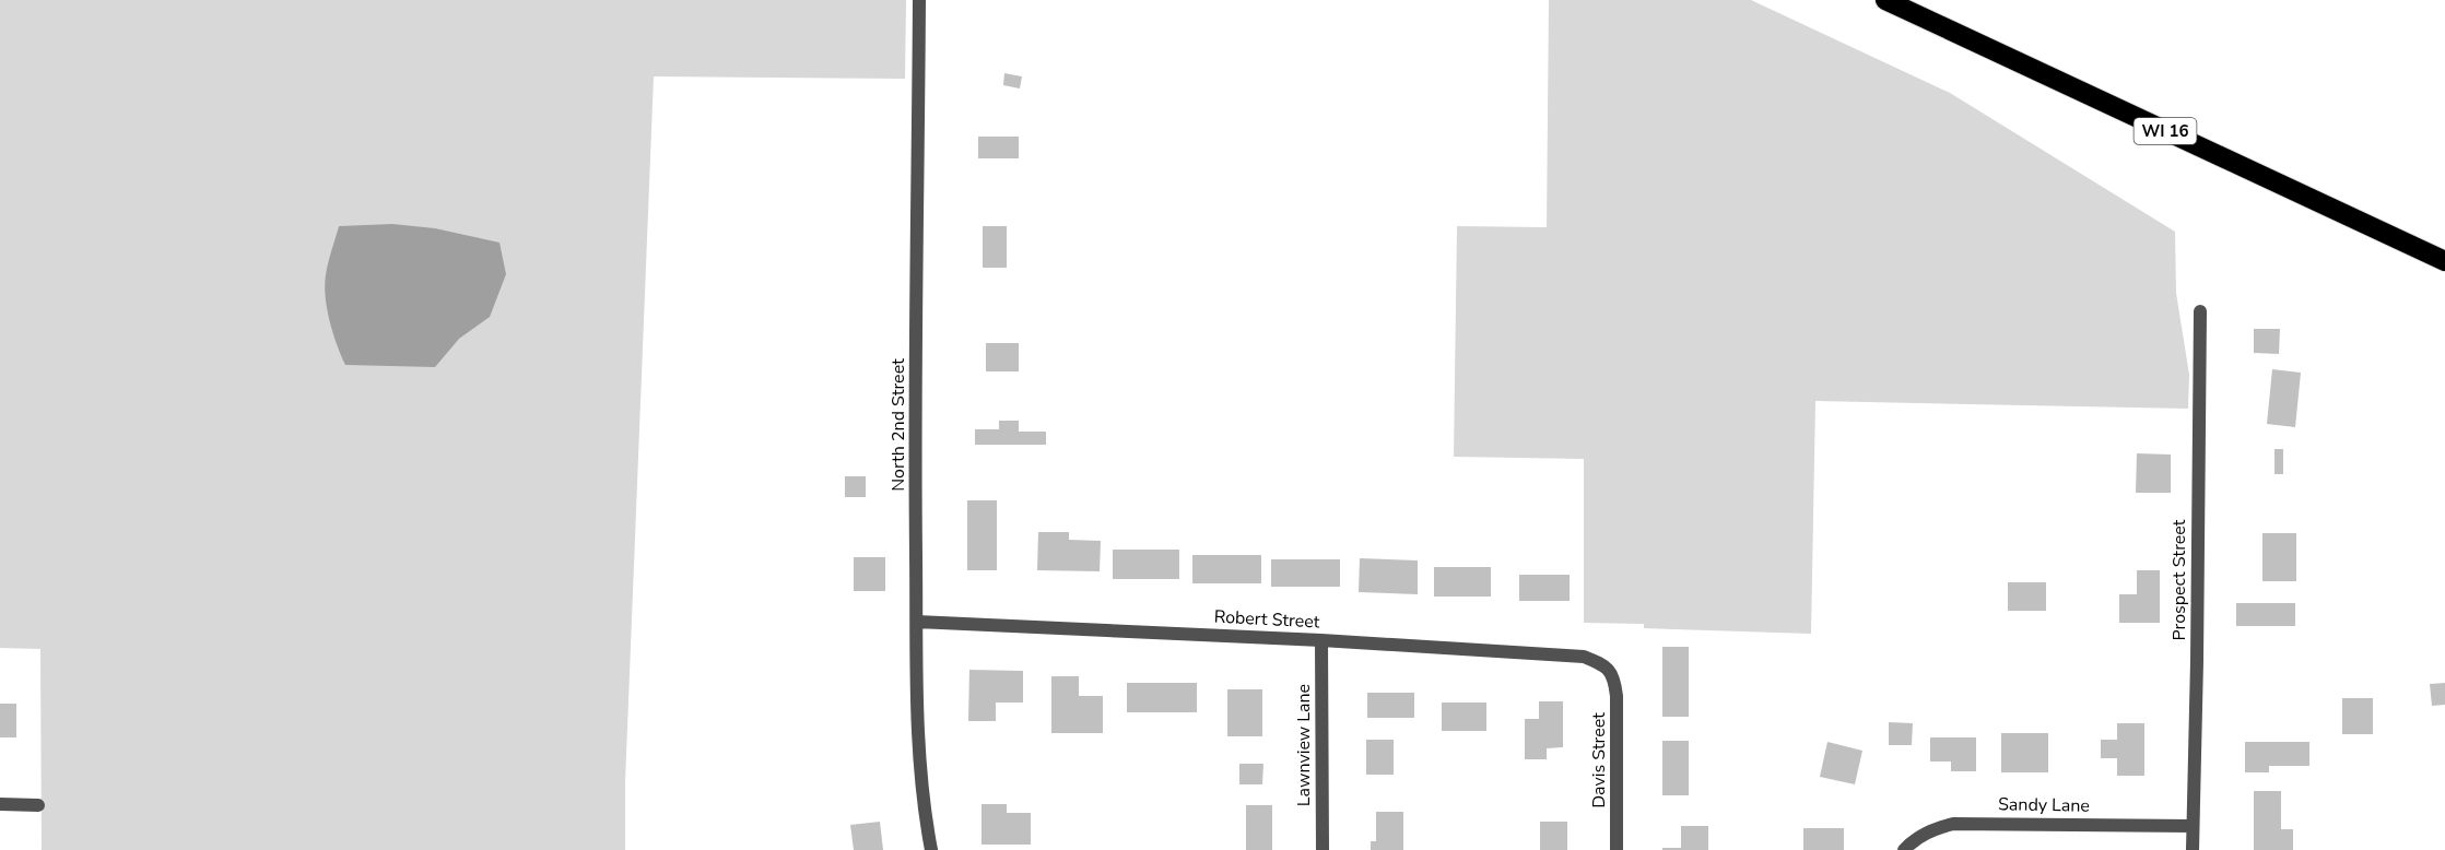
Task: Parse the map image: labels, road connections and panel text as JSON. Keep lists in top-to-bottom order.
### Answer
{
  "streets": {
    "highway": ["WI 16"],
    "street": [
      "North 2nd Street",
      "Prospect Street",
      "Robert Street",
      "Lawnview Lane",
      "Davis Street",
      "Sandy Lane"
    ]
  },
  "crossings": [
    ["North 2nd Street", "Robert Street"],
    ["Prospect Street", "Sandy Lane"],
    ["Robert Street", "Lawnview Lane"],
    ["Robert Street", "Davis Street"]
  ]
}
